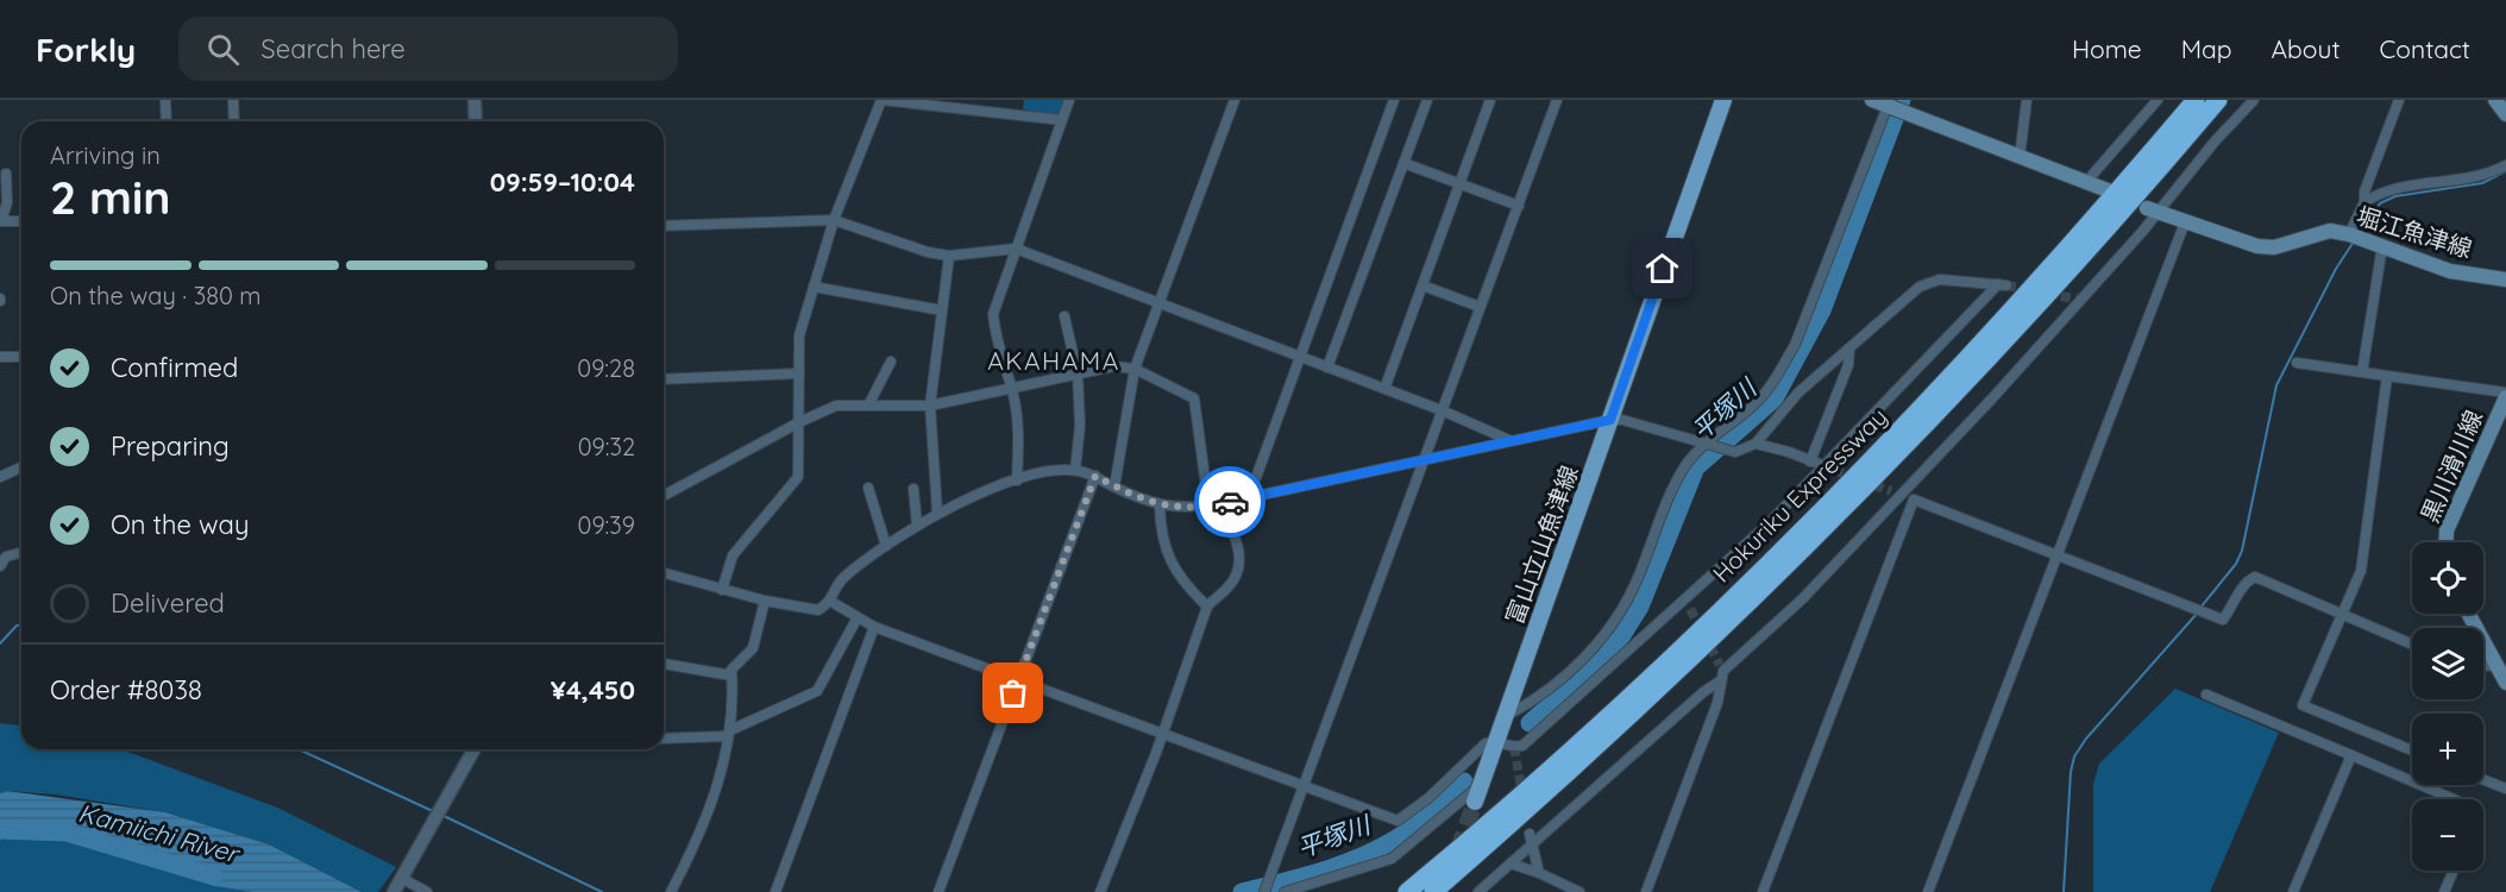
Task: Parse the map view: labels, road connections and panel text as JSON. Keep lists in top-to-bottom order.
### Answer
{
  "streets": {
    "highway": ["Hokuriku Expressway"],
    "main road": ["堀江魚津線", "黒川滑川線", "富山立山魚津線"]
  },
  "districts": ["AKAHAMA"],
  "water": ["平塚川", "Kamiichi River"],
  "page": {
    "header": "Forkly",
    "search": "Search here",
    "nav": [
      "Home",
      "Map",
      "About",
      "Contact"
    ],
    "heading": ["2 min", "Arriving in", "09:59–10:04"],
    "panel": ["Order #8038", "¥4,450"],
    "bar": "On the way · 380 m",
    "list": [
      ["Confirmed", "09:28"],
      ["Preparing", "09:32"],
      ["On the way", "09:39"],
      "Delivered"
    ],
    "map_buttons": ["+", "−"]
  }
}
